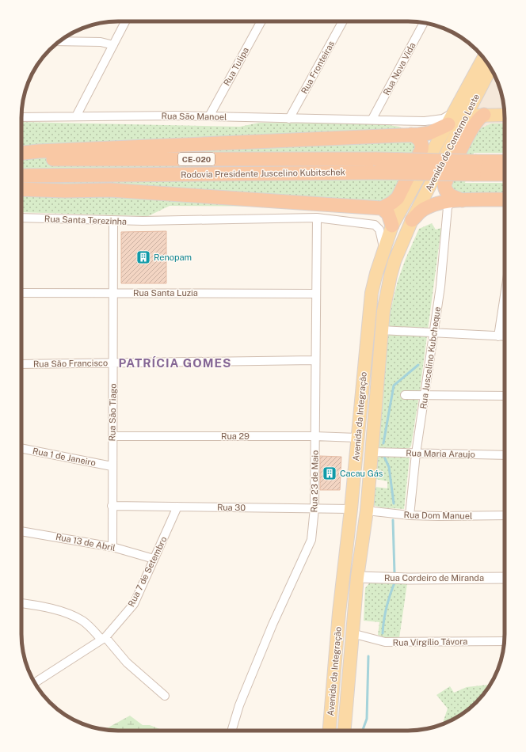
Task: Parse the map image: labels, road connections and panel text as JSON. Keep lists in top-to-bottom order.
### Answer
{
  "streets": {
    "highway": ["CE-020", "Rodovia Presidente Juscelino Kubitschek"],
    "main road": ["Avenida de Contorno Leste", "Avenida da Integração"],
    "street": [
      "Rua Tulipa",
      "Rua Fronteiras",
      "Rua Nova Vida",
      "Rua São Manoel",
      "Rua Santa Terezinha",
      "Rua Santa Luzia",
      "Rua Juscelino Kubcheque",
      "Rua São Francisco",
      "Rua São Tiago",
      "Rua 29",
      "Rua Maria Araujo",
      "Rua 1 de Janeiro",
      "Rua 23 de Maio",
      "Rua 30",
      "Rua Dom Manuel",
      "Rua 13 de Abril",
      "Rua 7 de Setembro",
      "Rua Cordeiro de Miranda",
      "Rua Virgílio Távora"
    ]
  },
  "crossings": [
    ["Rua Tulipa", "Rua São Manoel"],
    ["Rua Fronteiras", "Rua São Manoel"],
    ["Rua Nova Vida", "Rua São Manoel"],
    ["Rua São Manoel", "Avenida de Contorno Leste"],
    ["Avenida de Contorno Leste", "Avenida da Integração"],
    ["Rua Santa Terezinha", "Rua São Tiago"],
    ["Rua Santa Terezinha", "Rua 23 de Maio"],
    ["Rua Santa Luzia", "Rua São Tiago"],
    ["Rua Santa Luzia", "Rua 23 de Maio"],
    ["Rua Juscelino Kubcheque", "Rua Maria Araujo"],
    ["Rua Juscelino Kubcheque", "Rua Dom Manuel"],
    ["Rua São Francisco", "Rua São Tiago"],
    ["Rua São Francisco", "Rua 23 de Maio"],
    ["Rua São Tiago", "Rua 29"],
    ["Rua São Tiago", "Rua 1 de Janeiro"],
    ["Rua São Tiago", "Rua 30"],
    ["Rua São Tiago", "Rua 13 de Abril"],
    ["Avenida da Integração", "Rua 29"],
    ["Avenida da Integração", "Rua Maria Araujo"],
    ["Avenida da Integração", "Rua 30"],
    ["Avenida da Integração", "Rua Dom Manuel"],
    ["Avenida da Integração", "Rua Cordeiro de Miranda"],
    ["Avenida da Integração", "Rua Virgílio Távora"],
    ["Rua 29", "Rua 23 de Maio"],
    ["Rua 23 de Maio", "Rua 30"],
    ["Rua 30", "Rua 7 de Setembro"],
    ["Rua 13 de Abril", "Rua 7 de Setembro"]
  ],
  "districts": ["PATRÍCIA GOMES"],
  "places": {
    "building": ["Renopam", "Cacau Gás"]
  }
}
